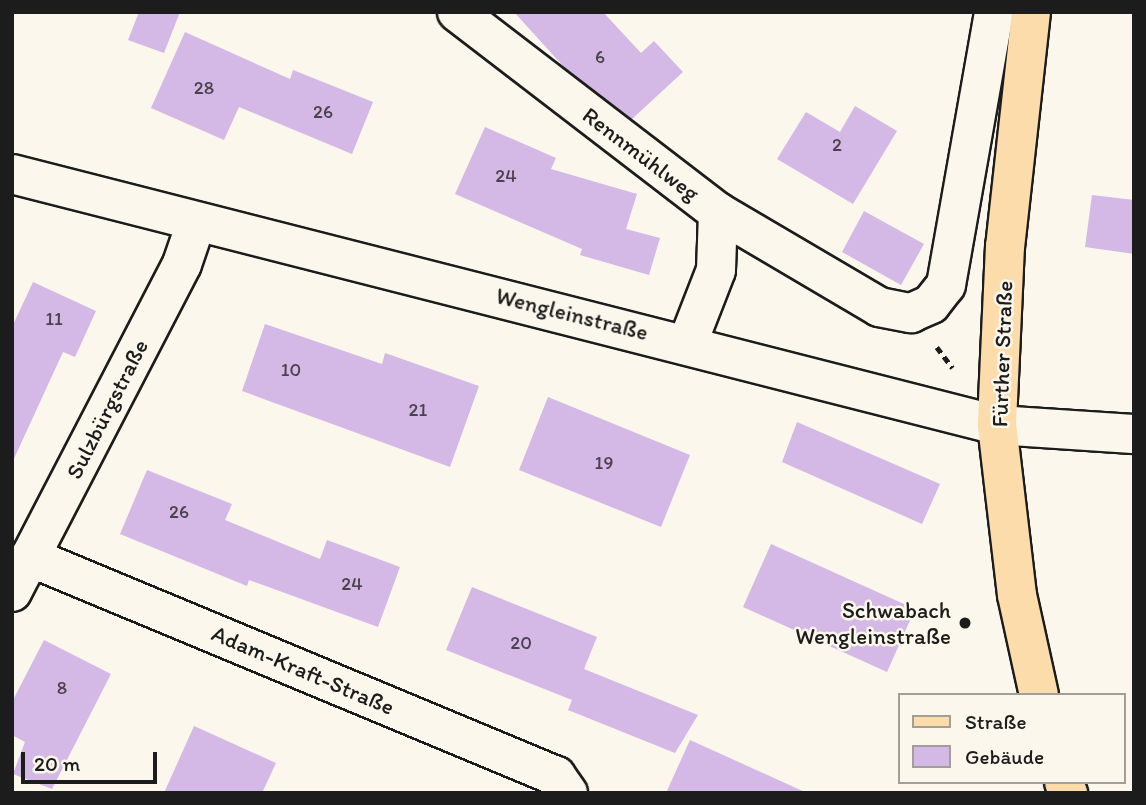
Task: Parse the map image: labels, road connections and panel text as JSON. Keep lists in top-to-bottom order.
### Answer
{
  "streets": {
    "main road": ["Fürther Straße"],
    "street": [
      "Rennmühlweg",
      "Wengleinstraße",
      "Sulzbürgstraße",
      "Adam-Kraft-Straße"
    ]
  },
  "crossings": [
    ["Rennmühlweg", "Wengleinstraße"],
    ["Wengleinstraße", "Fürther Straße"],
    ["Wengleinstraße", "Sulzbürgstraße"],
    ["Sulzbürgstraße", "Adam-Kraft-Straße"]
  ],
  "places": ["Schwabach Wengleinstraße"],
  "house_numbers": [
    "6",
    "28",
    "26",
    "2",
    "24",
    "11",
    "10",
    "21",
    "19",
    "26",
    "24",
    "20",
    "8"
  ],
  "legend": ["Straße", "Gebäude"],
  "scale_bar": "20 m"
}
